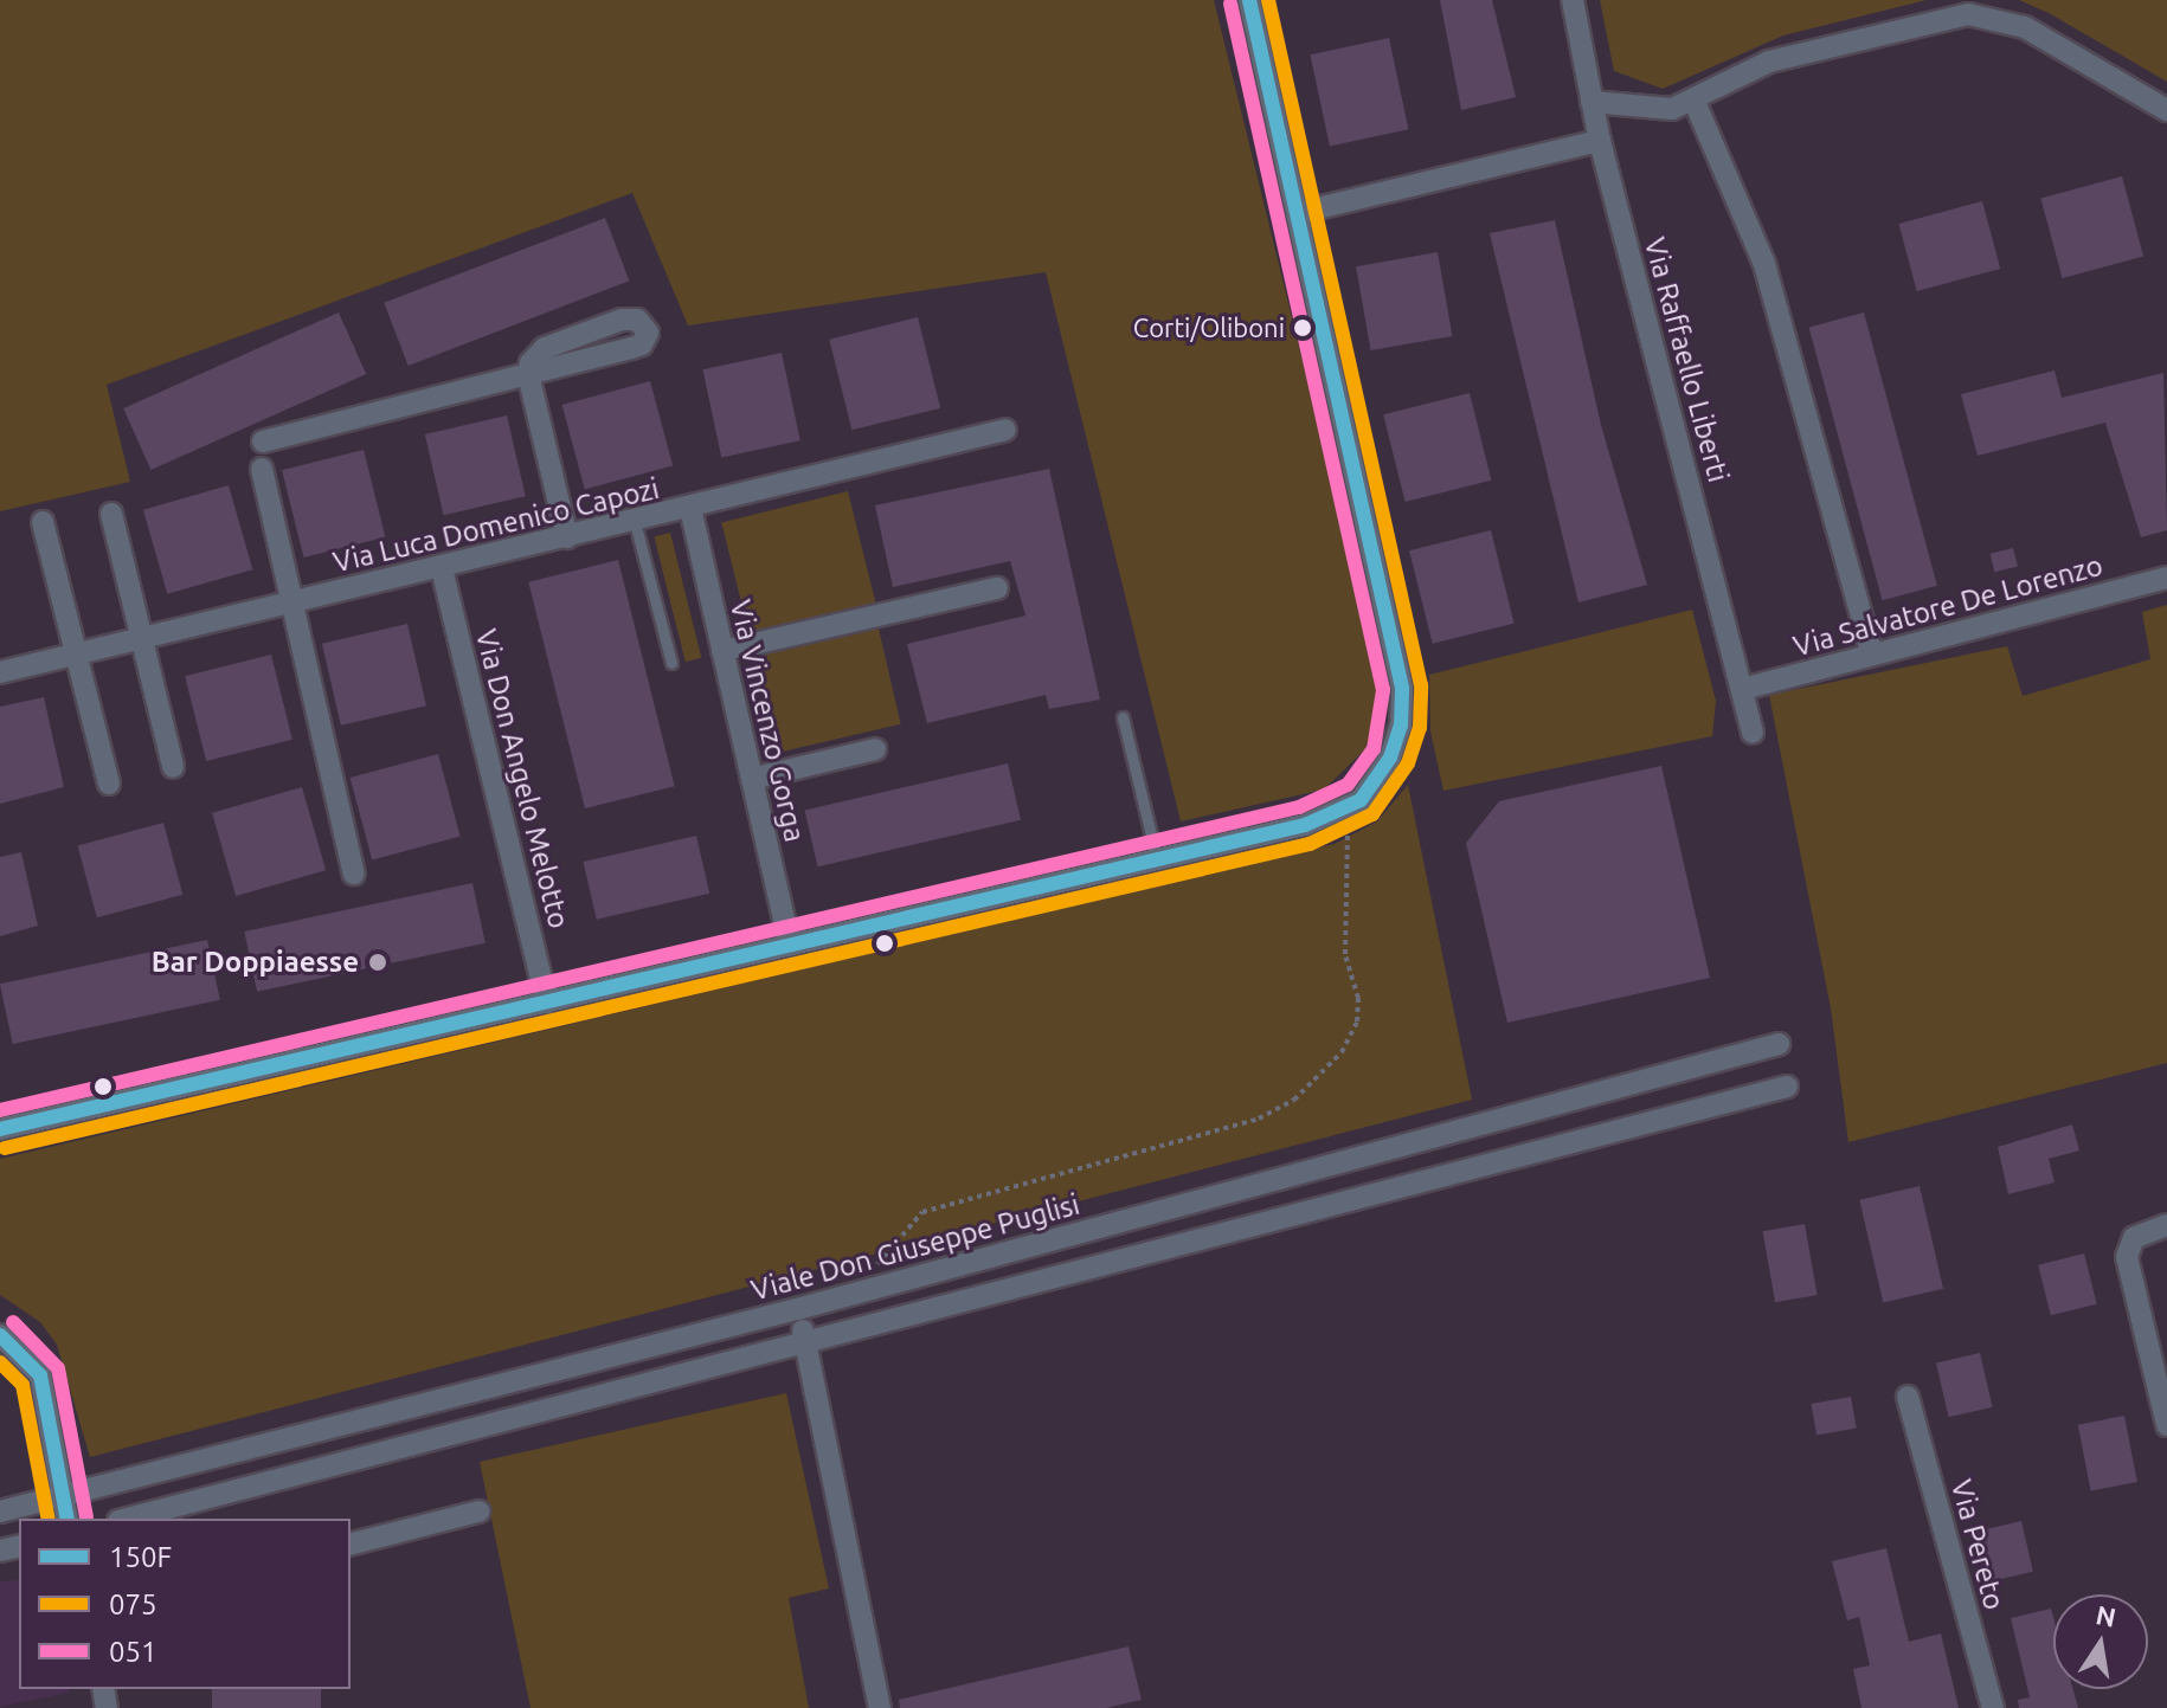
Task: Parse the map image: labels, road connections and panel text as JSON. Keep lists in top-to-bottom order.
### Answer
{
  "streets": {
    "street": [
      "Via Raffaello Liberti",
      "Via Luca Domenico Capozi",
      "Via Salvatore De Lorenzo",
      "Via Vincenzo Gorga",
      "Via Don Angelo Melotto",
      "Viale Don Giuseppe Puglisi",
      "Via Pereto"
    ]
  },
  "crossings": [
    ["Via Raffaello Liberti", "Via Salvatore De Lorenzo"],
    ["Via Luca Domenico Capozi", "Via Vincenzo Gorga"],
    ["Via Luca Domenico Capozi", "Via Don Angelo Melotto"]
  ],
  "places": ["Corti/Oliboni", "Bar Doppiaesse"],
  "lines": ["transit line 150F", "transit line 075", "transit line 051"],
  "legend": ["150F", "075", "051"],
  "north": "top"
}
